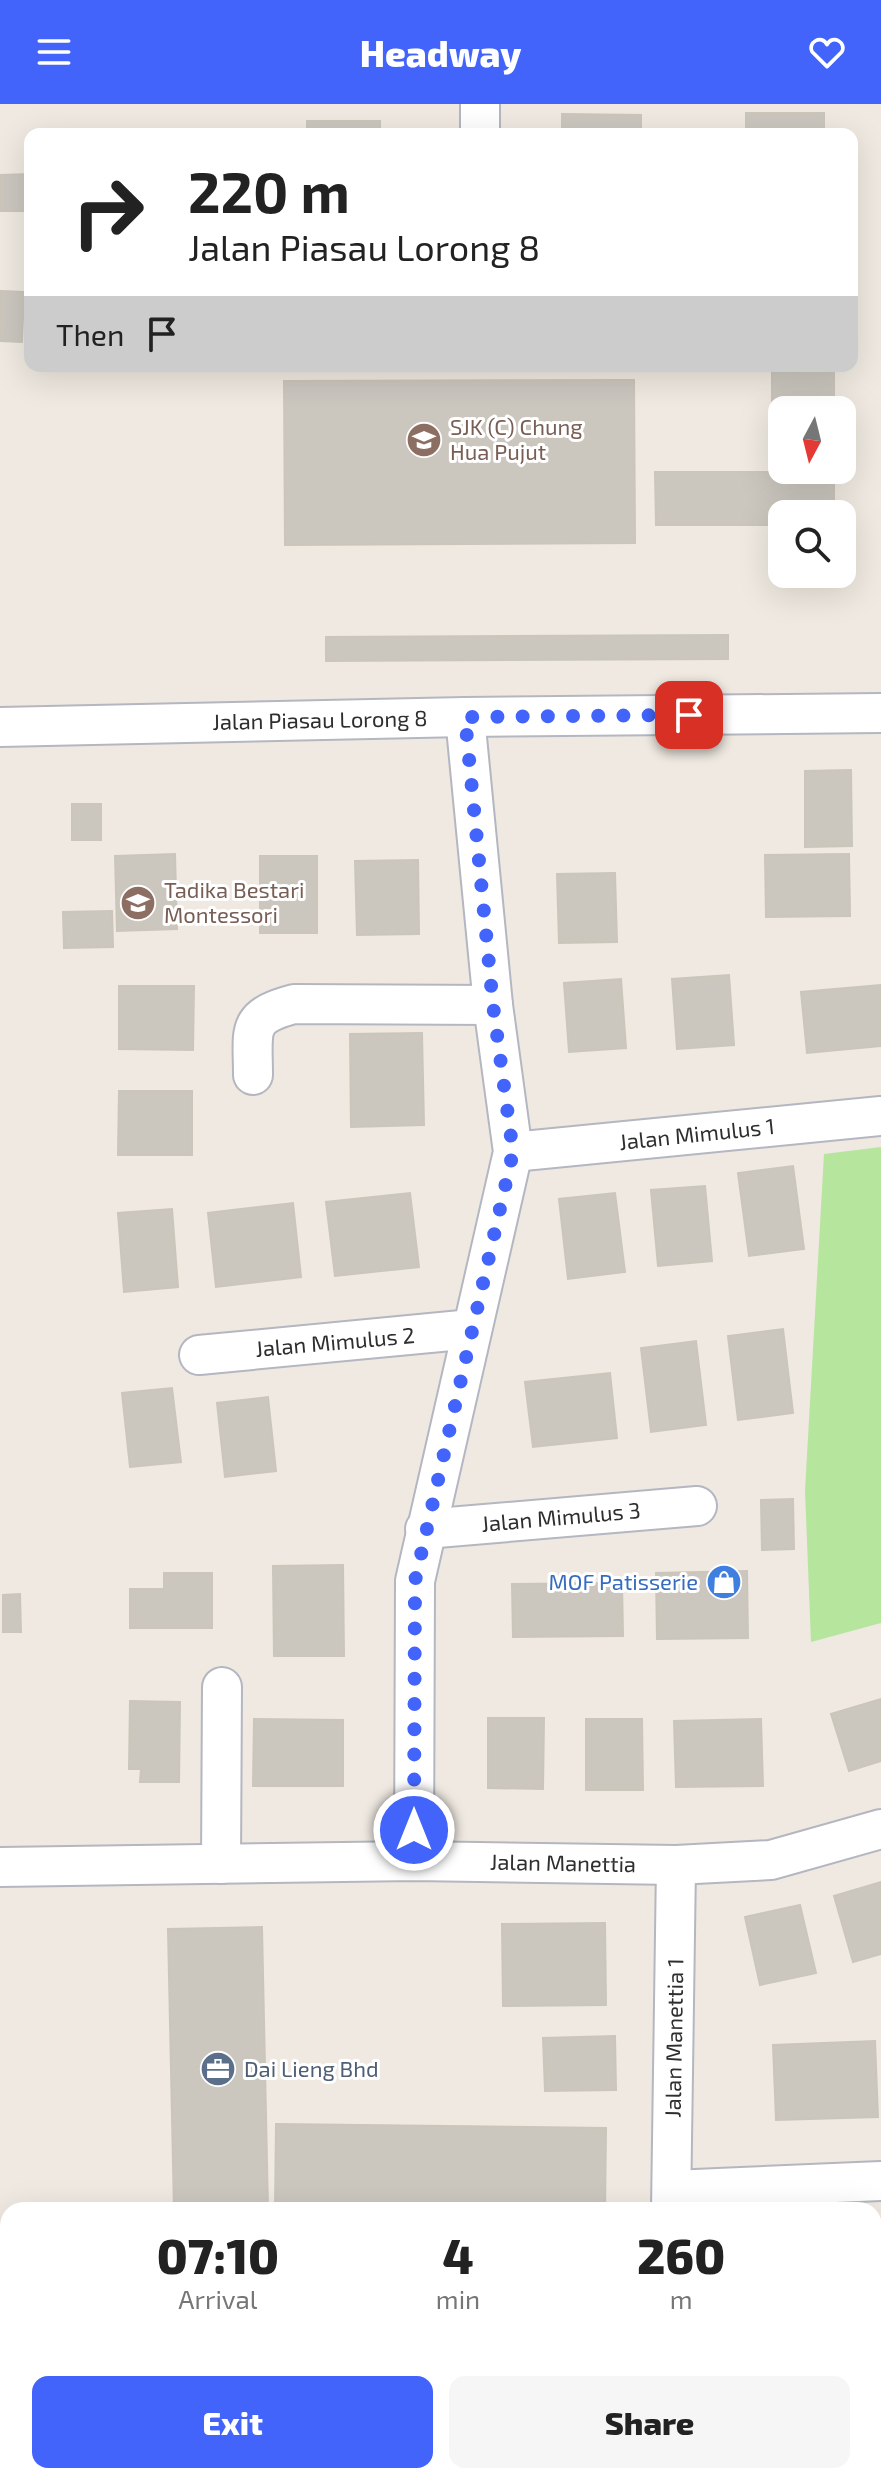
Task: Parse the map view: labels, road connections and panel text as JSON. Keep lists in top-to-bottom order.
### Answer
{
  "streets": {
    "street": [
      "Jalan Piasau Lorong 8",
      "Jalan Mimulus 1",
      "Jalan Mimulus 2",
      "Jalan Mimulus 3",
      "Jalan Manettia",
      "Jalan Manettia 1"
    ]
  },
  "crossings": [
    ["Jalan Manettia", "Jalan Manettia 1"]
  ],
  "places": {
    "school or university": ["SJK (C) Chung Hua Pujut", "Tadika Bestari Montessori"],
    "shop": ["MOF Patisserie"],
    "office": ["Dai Lieng Bhd"]
  },
  "north": "bottom",
  "page": {
    "header": "Headway",
    "turn": ["220 m", "Jalan Piasau Lorong 8"],
    "then": "Then",
    "eta": [
      "07:10",
      "Arrival",
      "4",
      "min",
      "260",
      "m"
    ],
    "buttons": ["Exit", "Share"]
  }
}
